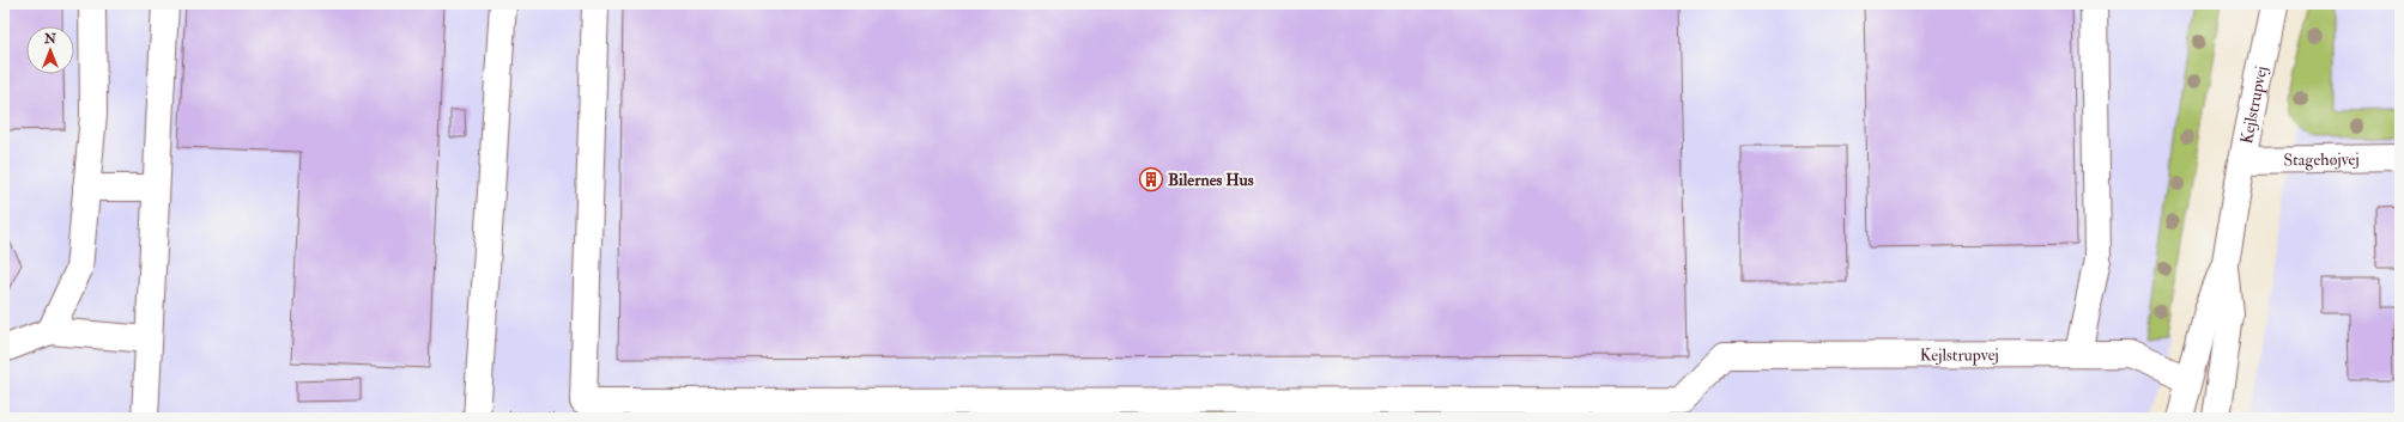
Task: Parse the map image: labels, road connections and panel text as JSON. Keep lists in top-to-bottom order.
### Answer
{
  "streets": {
    "street": ["Kejlstrupvej", "Stagehøjvej"]
  },
  "crossings": [
    ["Kejlstrupvej", "Stagehøjvej"]
  ],
  "places": {
    "building": ["Bilernes Hus"]
  },
  "north": "top"
}
